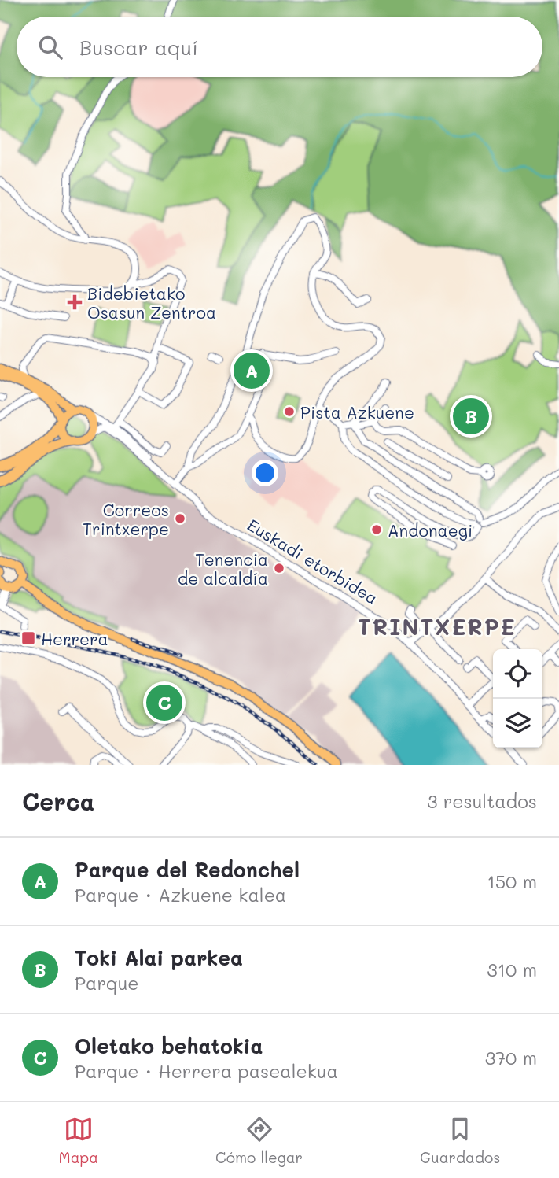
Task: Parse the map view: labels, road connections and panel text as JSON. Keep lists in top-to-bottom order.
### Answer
{
  "streets": {
    "street": ["Euskadi etorbidea"]
  },
  "districts": ["TRINTXERPE"],
  "places": {
    "health": ["Bidebietako Osasun Zentroa"],
    "other": [
      "Pista Azkuene",
      "Correos Trintxerpe",
      "Andonaegi",
      "Tenencia de alcaldía"
    ],
    "transit": ["Herrera"]
  },
  "page": {
    "search": "Buscar aquí",
    "pins": ["A", "B", "C"],
    "heading": ["Cerca", "3 resultados"],
    "list": [
      {
        "mark": "A",
        "name": "Parque del Redonchel",
        "note": "Parque · Azkuene kalea",
        "value": "150 m"
      },
      {
        "mark": "B",
        "name": "Toki Alai parkea",
        "note": "Parque",
        "value": "310 m"
      },
      {
        "mark": "C",
        "name": "Oletako behatokia",
        "note": "Parque · Herrera pasealekua",
        "value": "370 m"
      }
    ],
    "nav": ["Mapa", "Cómo llegar", "Guardados"]
  }
}
